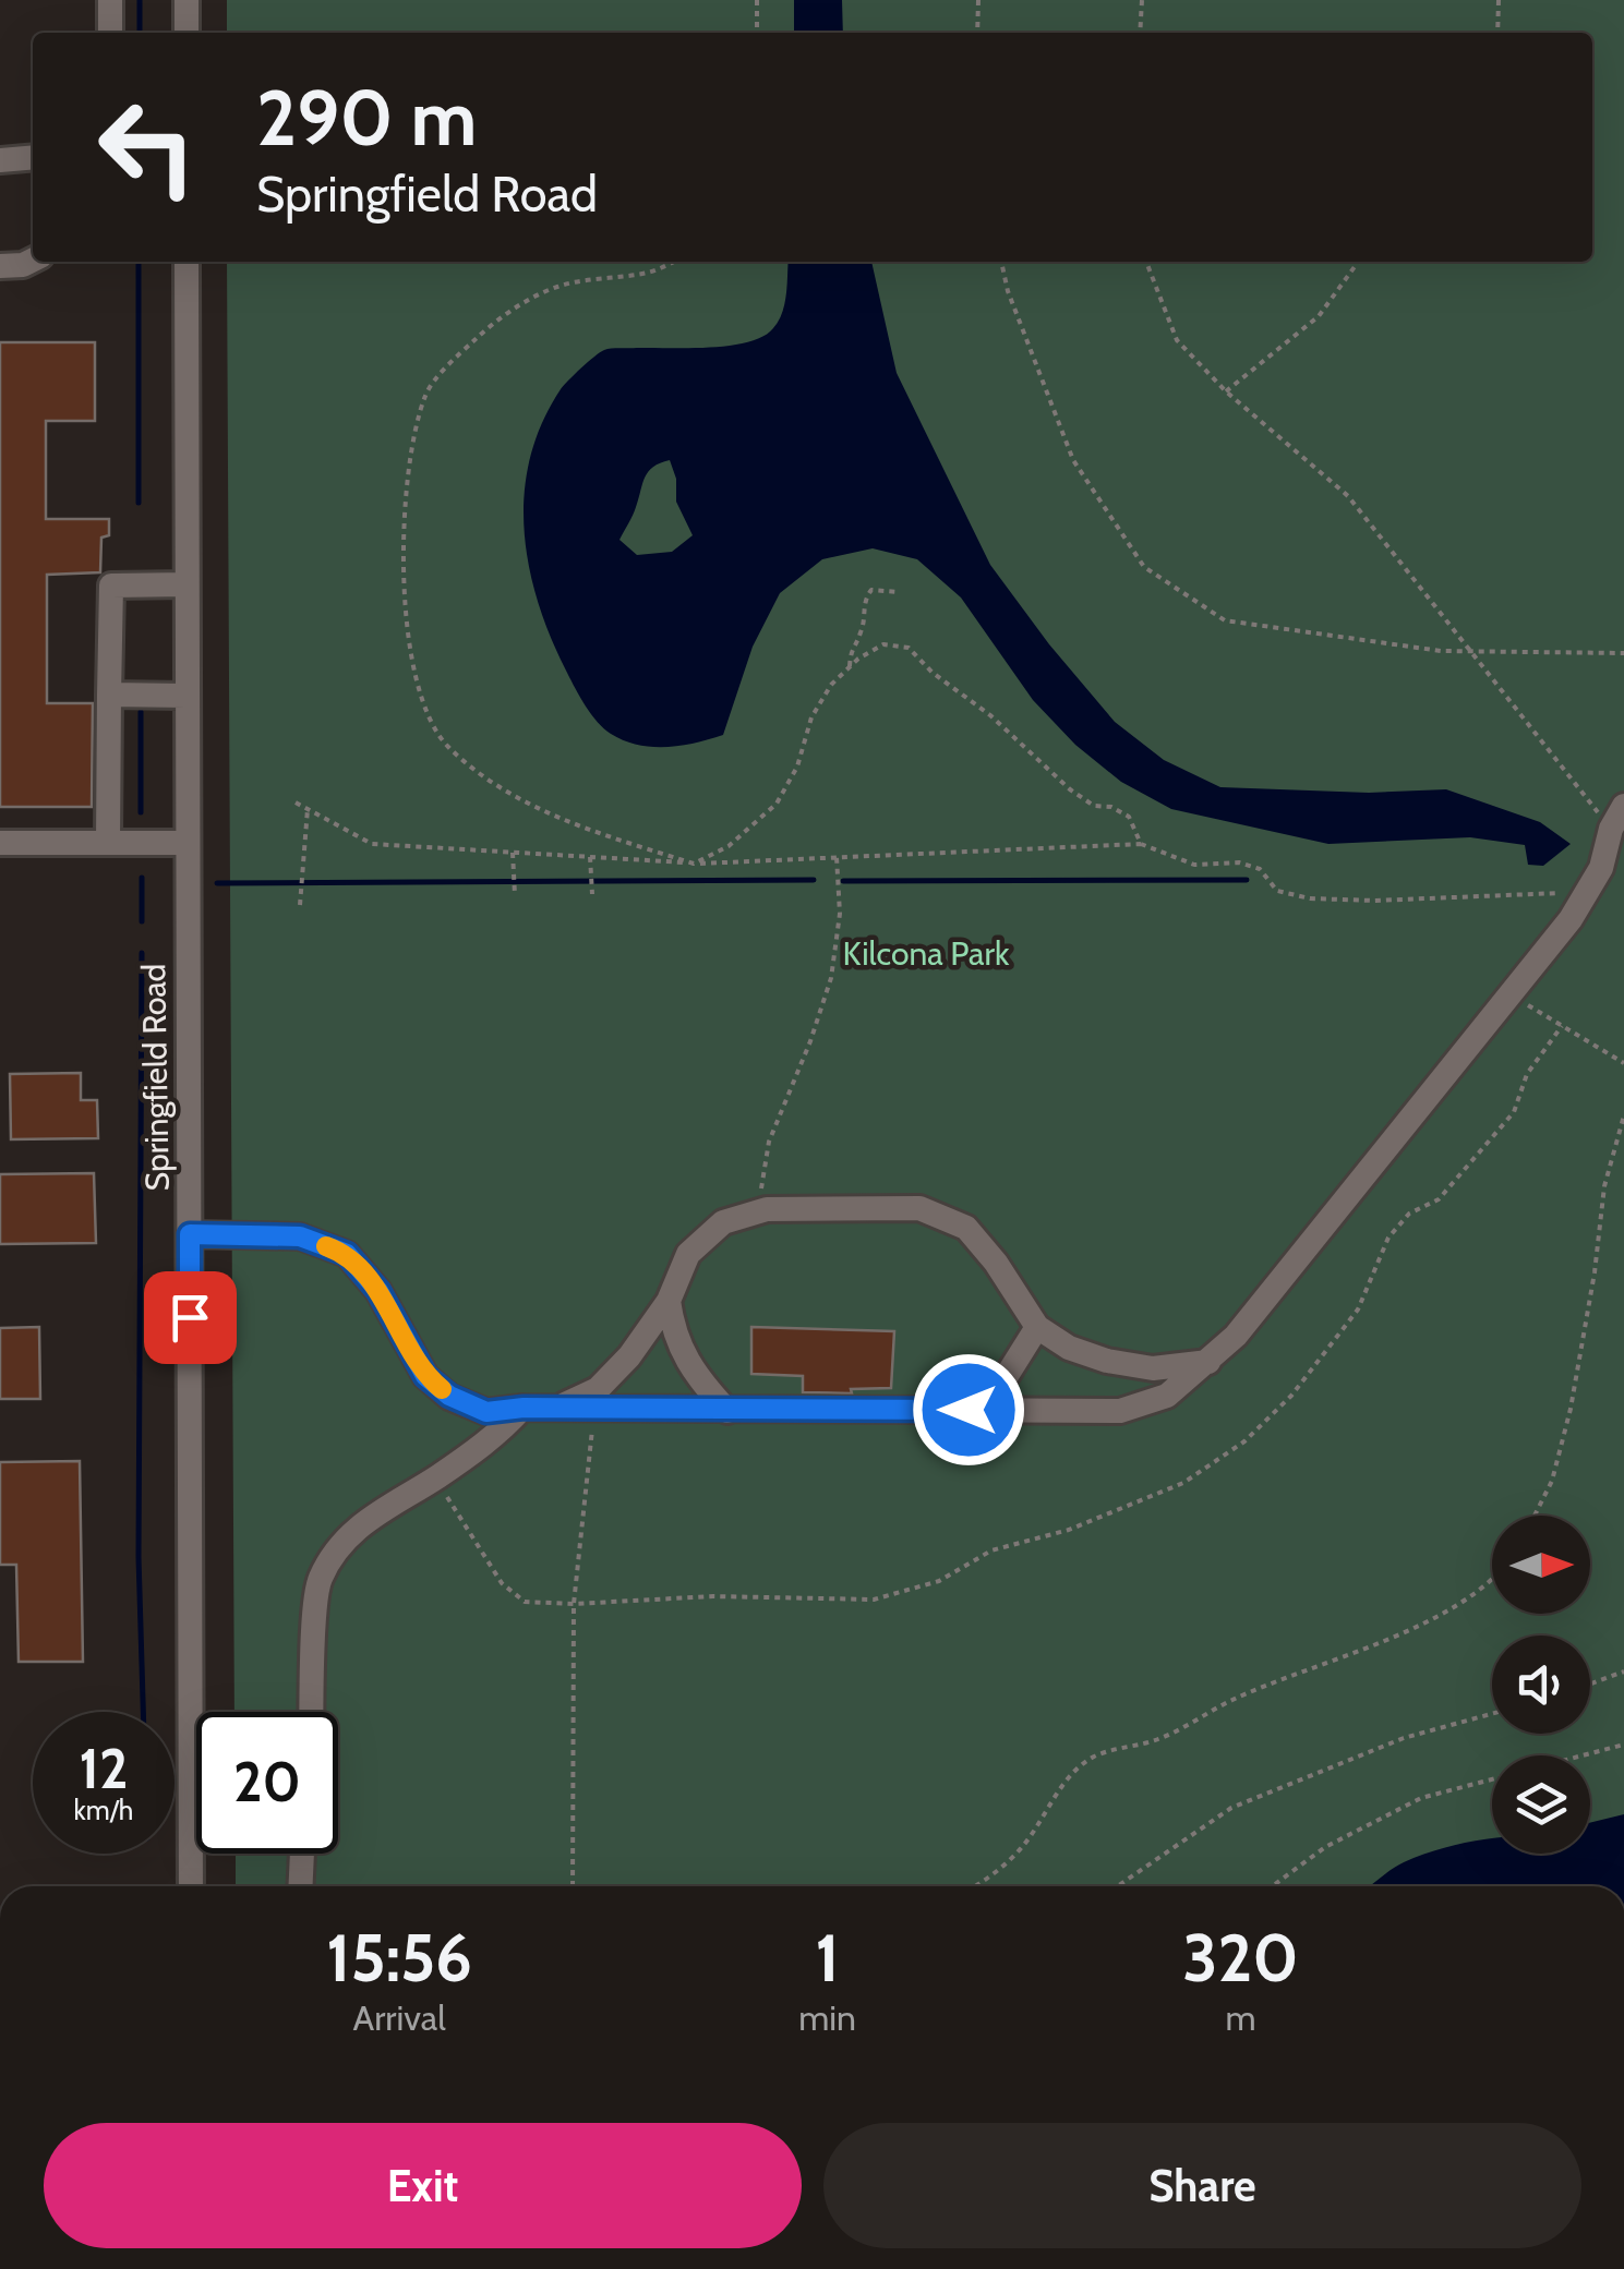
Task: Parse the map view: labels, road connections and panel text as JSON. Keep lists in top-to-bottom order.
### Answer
{
  "streets": {
    "street": ["Springfield Road"]
  },
  "parks": ["Kilcona Park"],
  "north": "right",
  "page": {
    "turn": ["290 m", "Springfield Road"],
    "speed": "12 km/h",
    "limit": "20",
    "eta": [
      "15:56",
      "Arrival",
      "1",
      "min",
      "320",
      "m"
    ],
    "buttons": ["Exit", "Share"]
  }
}
